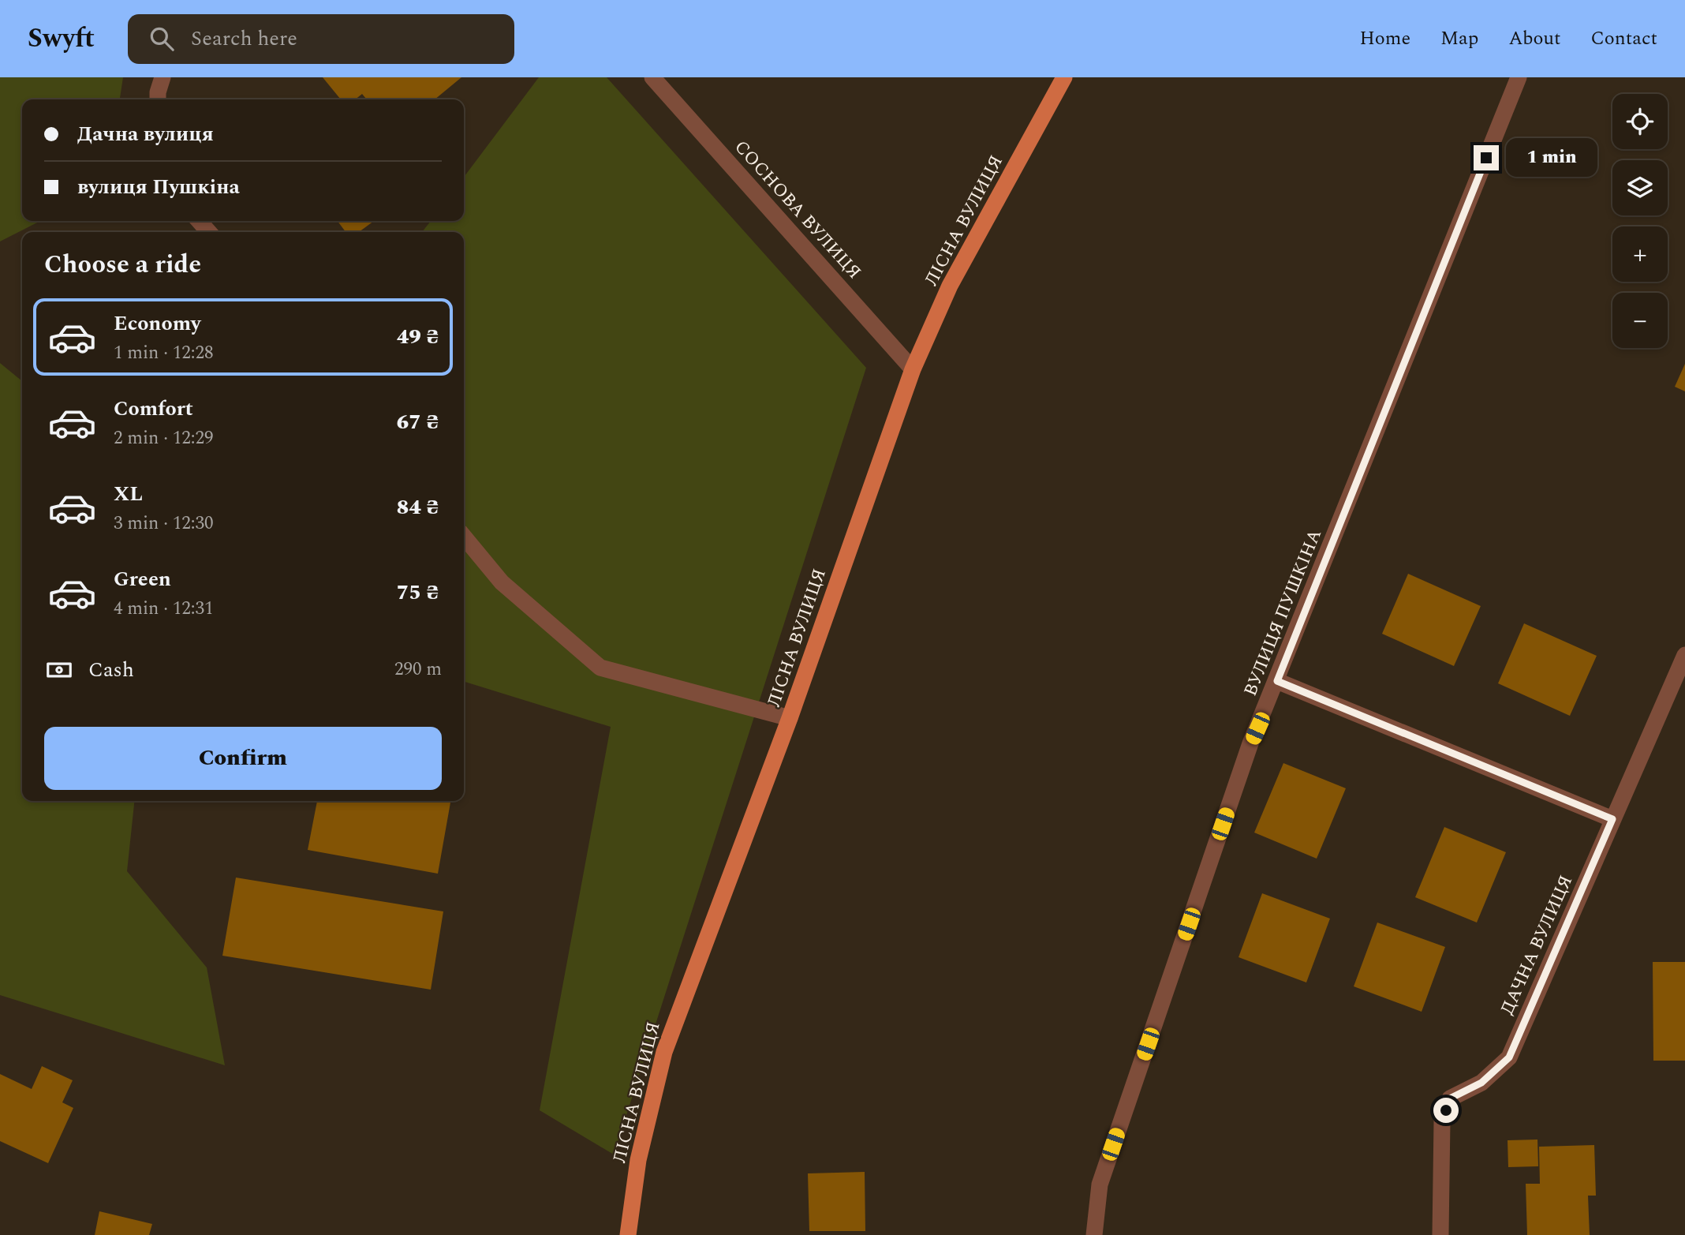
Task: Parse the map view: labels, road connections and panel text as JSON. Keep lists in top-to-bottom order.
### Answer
{
  "streets": {
    "main road": ["ЛІСНА ВУЛИЦЯ"],
    "street": ["СОСНОВА ВУЛИЦЯ", "ВУЛИЦЯ ПУШКІНА", "ДАЧНА ВУЛИЦЯ"]
  },
  "crossings": [
    ["СОСНОВА ВУЛИЦЯ", "ЛІСНА ВУЛИЦЯ"]
  ],
  "page": {
    "header": "Swyft",
    "search": "Search here",
    "nav": [
      "Home",
      "Map",
      "About",
      "Contact"
    ],
    "map_buttons": ["+", "−"],
    "banner": ["Дачна вулиця", "вулиця Пушкіна"],
    "bubble": "1 min",
    "heading": "Choose a ride",
    "list": [
      {
        "name": "Economy",
        "note": "1 min · 12:28",
        "value": "49 ₴"
      },
      {
        "name": "Comfort",
        "note": "2 min · 12:29",
        "value": "67 ₴"
      },
      {
        "name": "XL",
        "note": "3 min · 12:30",
        "value": "84 ₴"
      },
      {
        "name": "Green",
        "note": "4 min · 12:31",
        "value": "75 ₴"
      }
    ],
    "pay": ["Cash", "290 m"],
    "buttons": "Confirm"
  }
}
